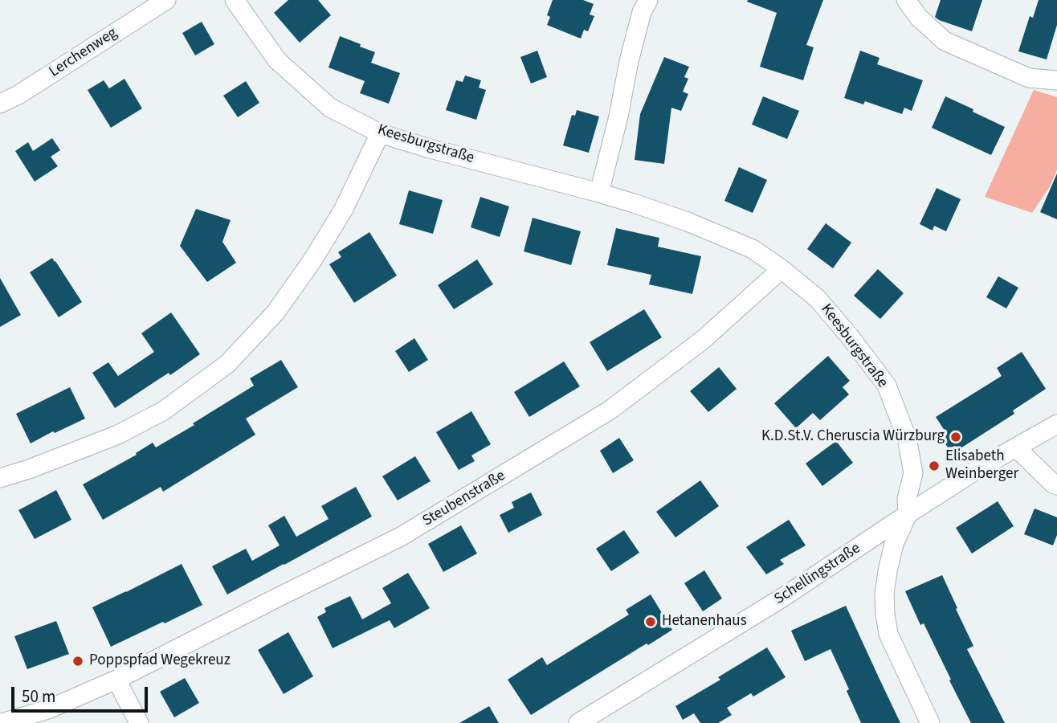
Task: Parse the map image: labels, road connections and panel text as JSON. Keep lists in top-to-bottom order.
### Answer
{
  "streets": {
    "street": [
      "Lerchenweg",
      "Keesburgstraße",
      "Steubenstraße",
      "Schellingstraße"
    ]
  },
  "crossings": [
    ["Keesburgstraße", "Steubenstraße"],
    ["Keesburgstraße", "Schellingstraße"]
  ],
  "places": [
    "K.D.St.V. Cheruscia Würzburg",
    "Elisabeth Weinberger",
    "Hetanenhaus",
    "Poppspfad Wegekreuz"
  ],
  "scale_bar": "50 m"
}
